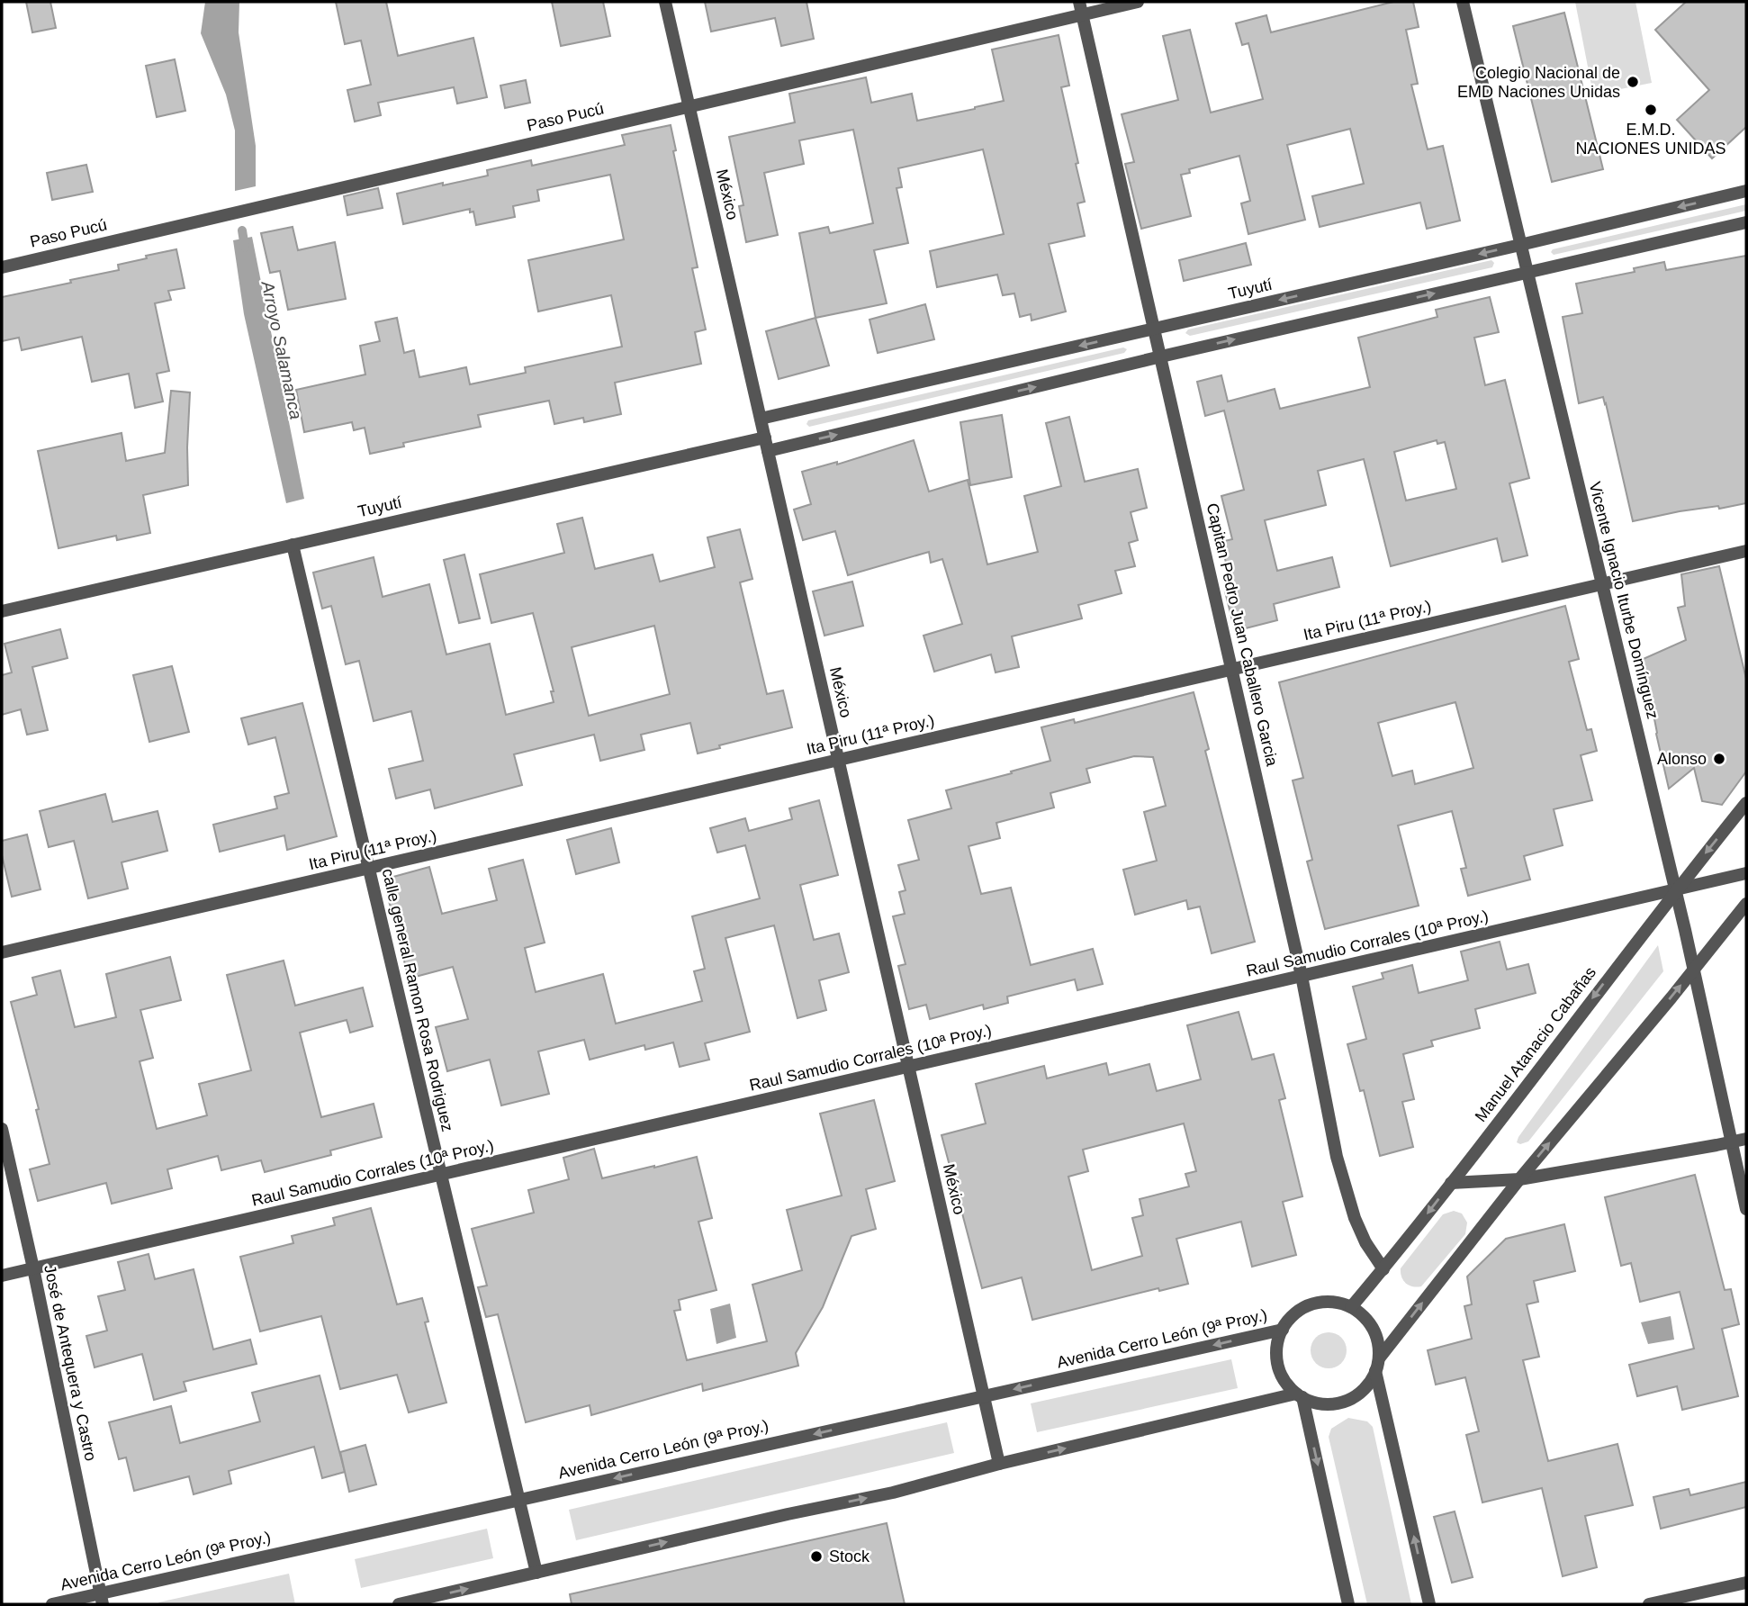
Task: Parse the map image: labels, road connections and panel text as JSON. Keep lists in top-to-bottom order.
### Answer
{
  "streets": {
    "street": [
      "Paso Pucú",
      "México",
      "Tuyutí",
      "Vicente Ignacio Iturbe Domínguez",
      "Ita Piru (11ª Proy.)",
      "Capitan Pedro Juan Caballero Garcia",
      "Raul Samudio Corrales (10ª Proy.)",
      "calle general Ramon Rosa Rodriguez",
      "Manuel Atanacio Cabañas",
      "Avenida Cerro León (9ª Proy.)",
      "José de Antequera y Castro"
    ]
  },
  "crossings": [
    ["Paso Pucú", "México"],
    ["Paso Pucú", "Capitan Pedro Juan Caballero Garcia"],
    ["México", "Tuyutí"],
    ["México", "Ita Piru (11ª Proy.)"],
    ["México", "Raul Samudio Corrales (10ª Proy.)"],
    ["México", "Avenida Cerro León (9ª Proy.)"],
    ["Tuyutí", "Vicente Ignacio Iturbe Domínguez"],
    ["Tuyutí", "Capitan Pedro Juan Caballero Garcia"],
    ["Tuyutí", "calle general Ramon Rosa Rodriguez"],
    ["Vicente Ignacio Iturbe Domínguez", "Ita Piru (11ª Proy.)"],
    ["Vicente Ignacio Iturbe Domínguez", "Raul Samudio Corrales (10ª Proy.)"],
    ["Vicente Ignacio Iturbe Domínguez", "Manuel Atanacio Cabañas"],
    ["Ita Piru (11ª Proy.)", "Capitan Pedro Juan Caballero Garcia"],
    ["Ita Piru (11ª Proy.)", "calle general Ramon Rosa Rodriguez"],
    ["Capitan Pedro Juan Caballero Garcia", "Raul Samudio Corrales (10ª Proy.)"],
    ["Capitan Pedro Juan Caballero Garcia", "Manuel Atanacio Cabañas"],
    ["Raul Samudio Corrales (10ª Proy.)", "calle general Ramon Rosa Rodriguez"],
    ["Raul Samudio Corrales (10ª Proy.)", "Manuel Atanacio Cabañas"],
    ["Raul Samudio Corrales (10ª Proy.)", "José de Antequera y Castro"],
    ["calle general Ramon Rosa Rodriguez", "Avenida Cerro León (9ª Proy.)"],
    ["Manuel Atanacio Cabañas", "Avenida Cerro León (9ª Proy.)"],
    ["Avenida Cerro León (9ª Proy.)", "José de Antequera y Castro"]
  ],
  "water": ["Arroyo Salamanca"],
  "places": [
    "Colegio Nacional de EMD Naciones Unidas",
    "E.M.D. NACIONES UNIDAS",
    "Alonso",
    "Stock"
  ]
}
